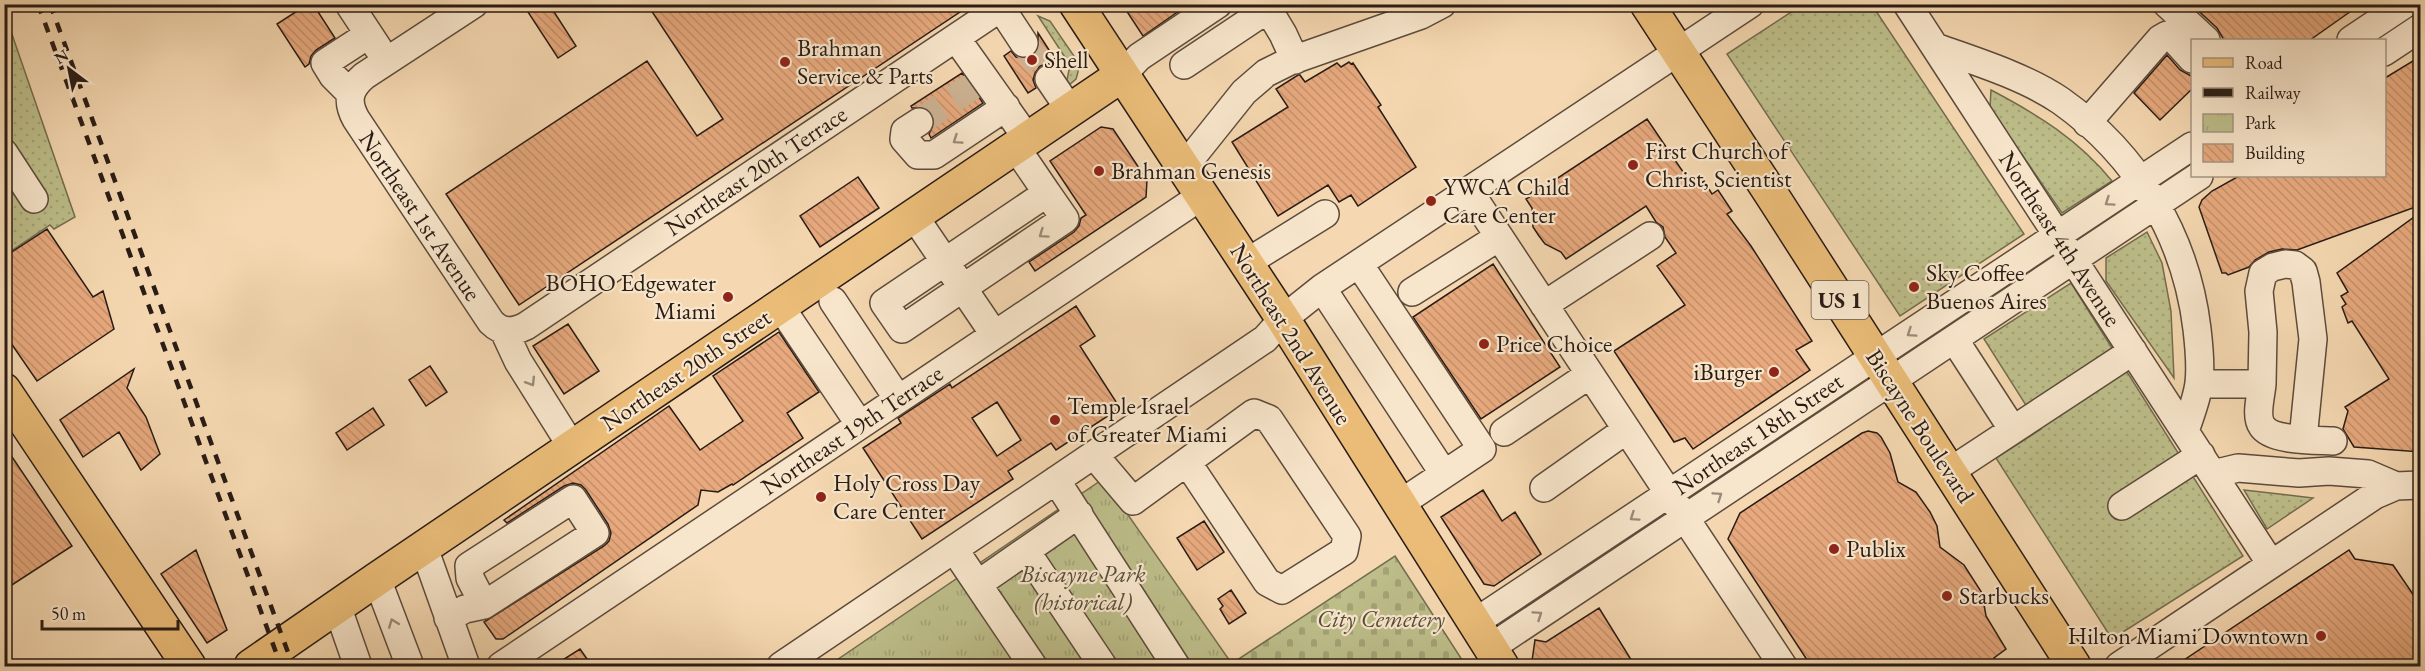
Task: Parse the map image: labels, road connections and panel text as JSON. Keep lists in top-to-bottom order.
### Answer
{
  "streets": {
    "main road": [
      "US 1",
      "Northeast 2nd Avenue",
      "Northeast 20th Street",
      "Biscayne Boulevard"
    ],
    "street": [
      "Northeast 20th Terrace",
      "Northeast 1st Avenue",
      "Northeast 4th Avenue",
      "Northeast 19th Terrace",
      "Northeast 18th Street"
    ]
  },
  "crossings": [
    ["Northeast 20th Terrace", "Northeast 1st Avenue"],
    ["Northeast 4th Avenue", "Northeast 18th Street"],
    ["Northeast 2nd Avenue", "Northeast 20th Street"],
    ["Northeast 2nd Avenue", "Northeast 19th Terrace"],
    ["Northeast 2nd Avenue", "Northeast 18th Street"],
    ["Biscayne Boulevard", "Northeast 18th Street"]
  ],
  "parks": ["Biscayne Park (historical)", "City Cemetery"],
  "places": [
    "Shell",
    "Brahman Service & Parts",
    "First Church of Christ, Scientist",
    "Brahman Genesis",
    "YWCA Child Care Center",
    "Sky Coffee Buenos Aires",
    "BOHO Edgewater Miami",
    "Price Choice",
    "iBurger",
    "Temple Israel of Greater Miami",
    "Holy Cross Day Care Center",
    "Publix",
    "Starbucks",
    "Hilton Miami Downtown"
  ],
  "legend": [
    "Road",
    "Railway",
    "Park",
    "Building"
  ],
  "scale_bar": "50 m",
  "north": "top left"
}
